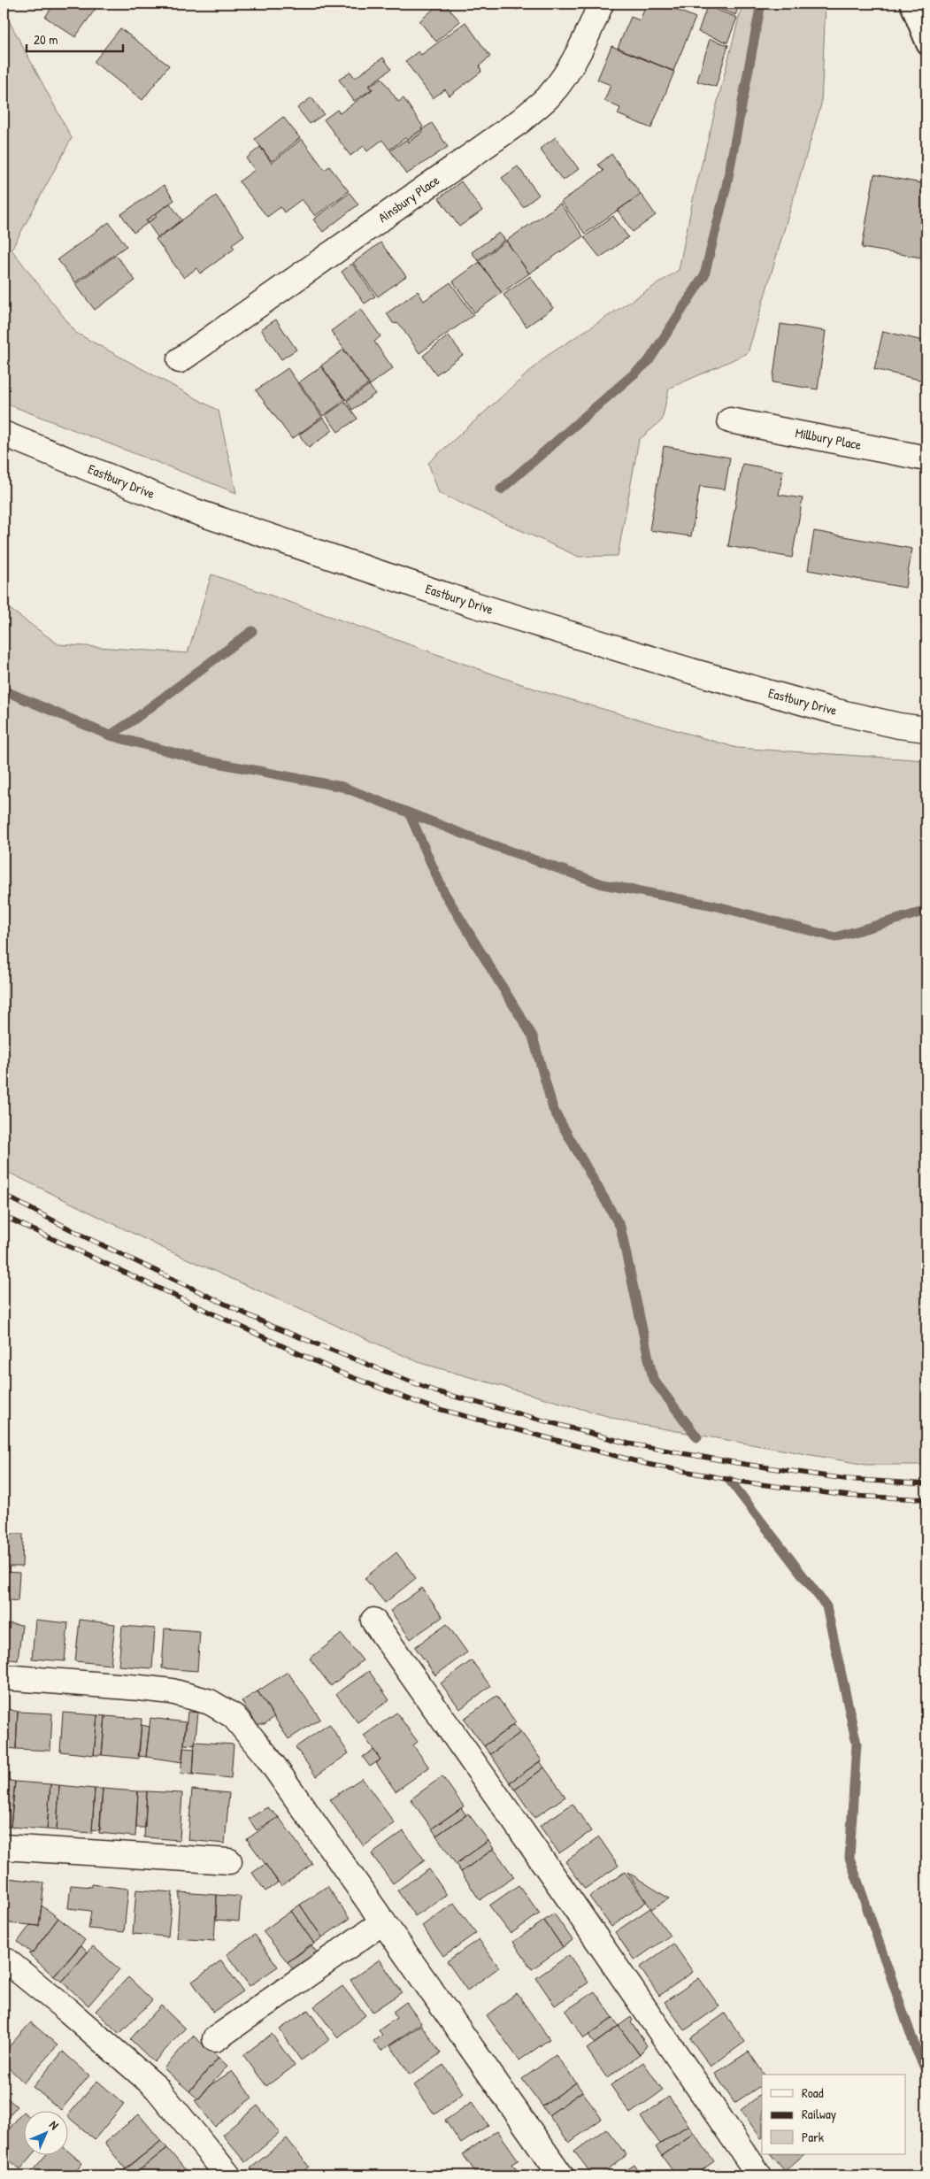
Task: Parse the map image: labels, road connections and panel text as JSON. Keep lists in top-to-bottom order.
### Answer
{
  "streets": {
    "street": ["Ainsbury Place", "Millbury Place", "Eastbury Drive"]
  },
  "legend": ["Road", "Railway", "Park"],
  "scale_bar": "20 m",
  "north": "top right"
}
